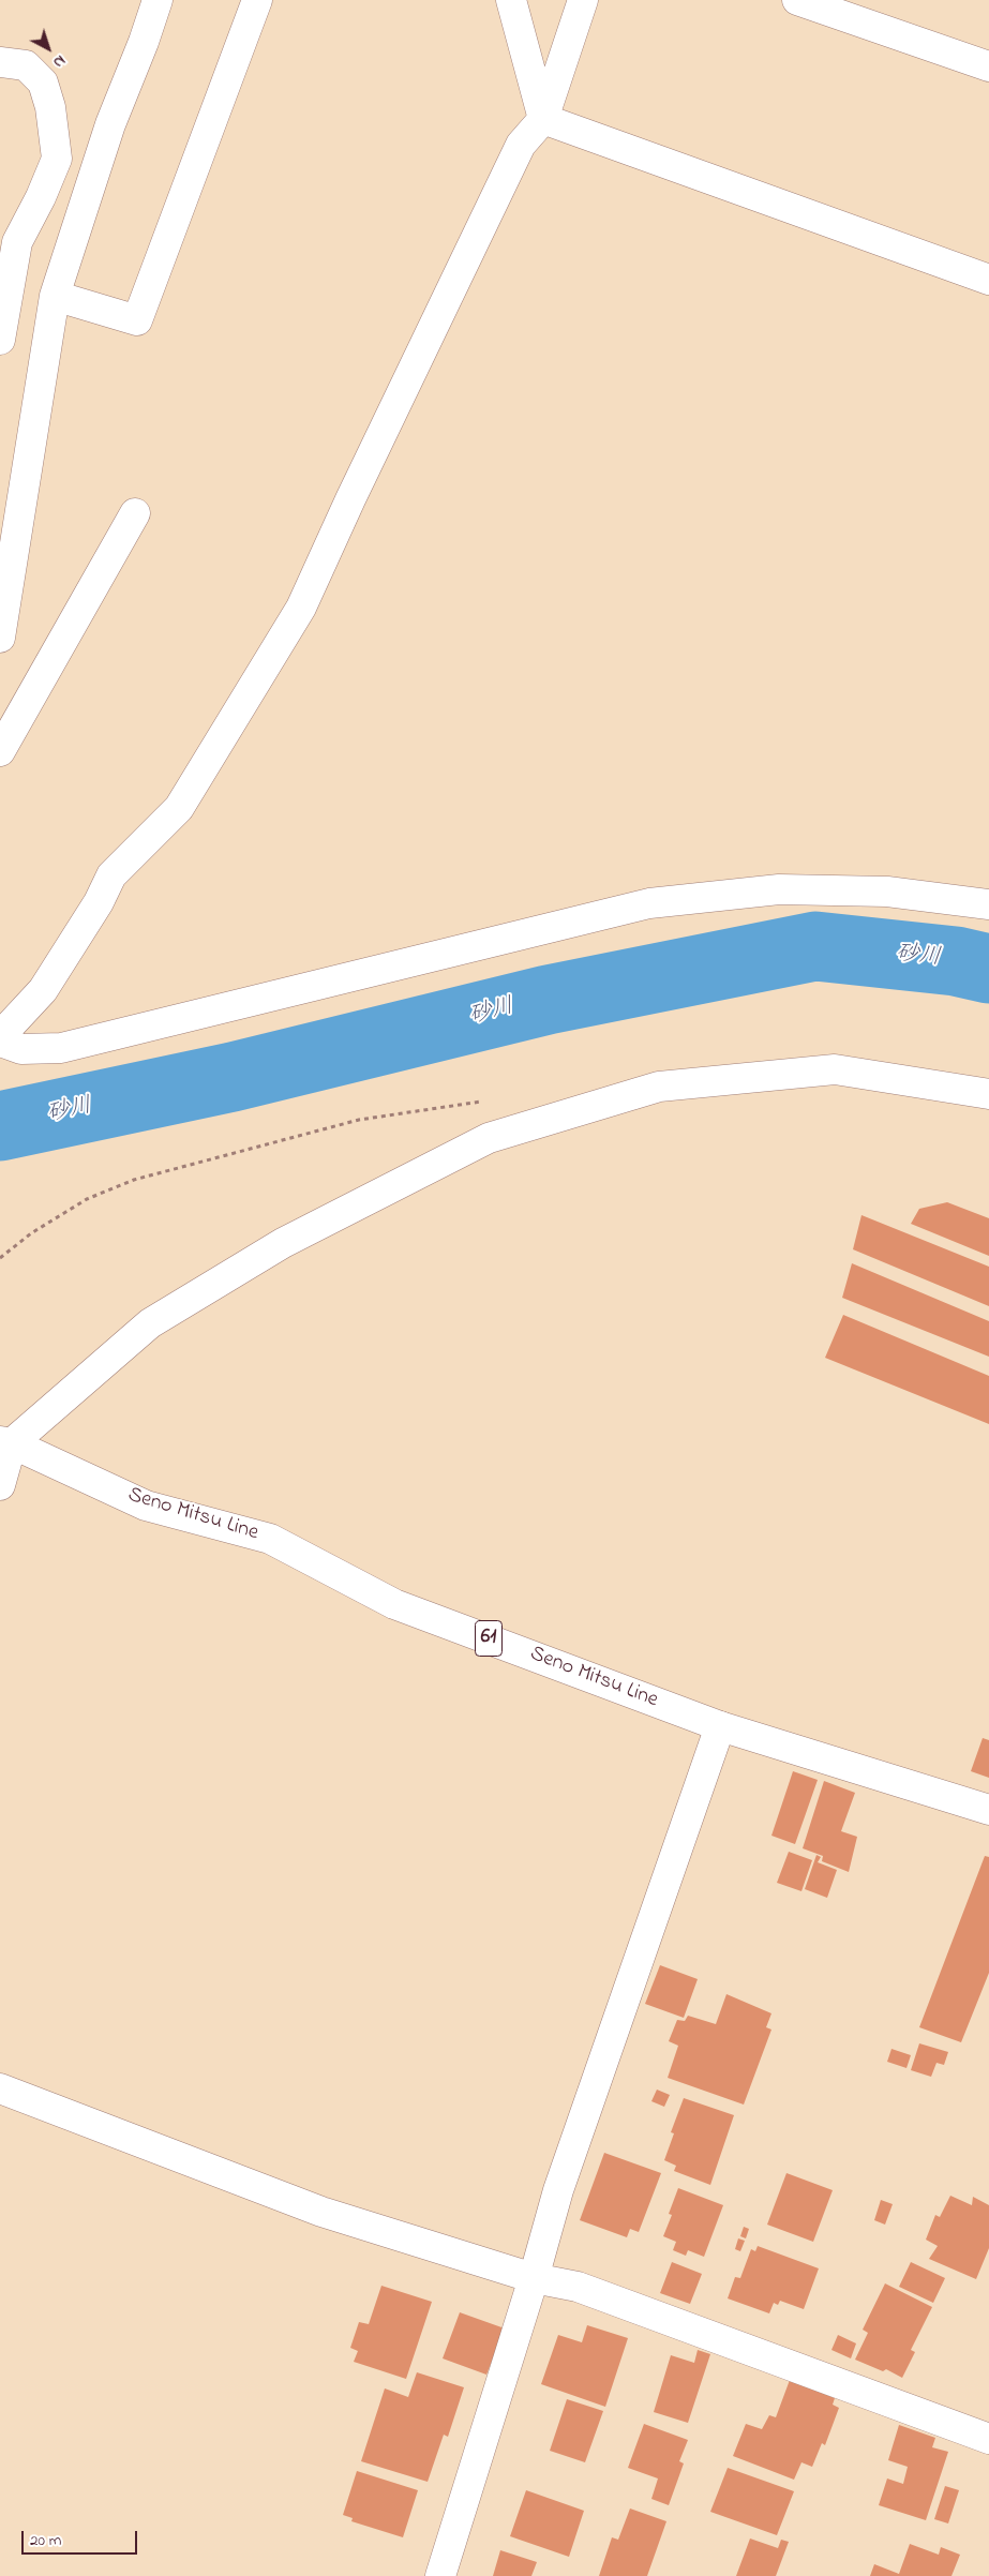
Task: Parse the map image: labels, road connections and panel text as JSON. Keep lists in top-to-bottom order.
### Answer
{
  "streets": {
    "street": ["Seno Mitsu Line", "61"]
  },
  "water": ["砂川"],
  "scale_bar": "20 m",
  "north": "bottom right"
}
